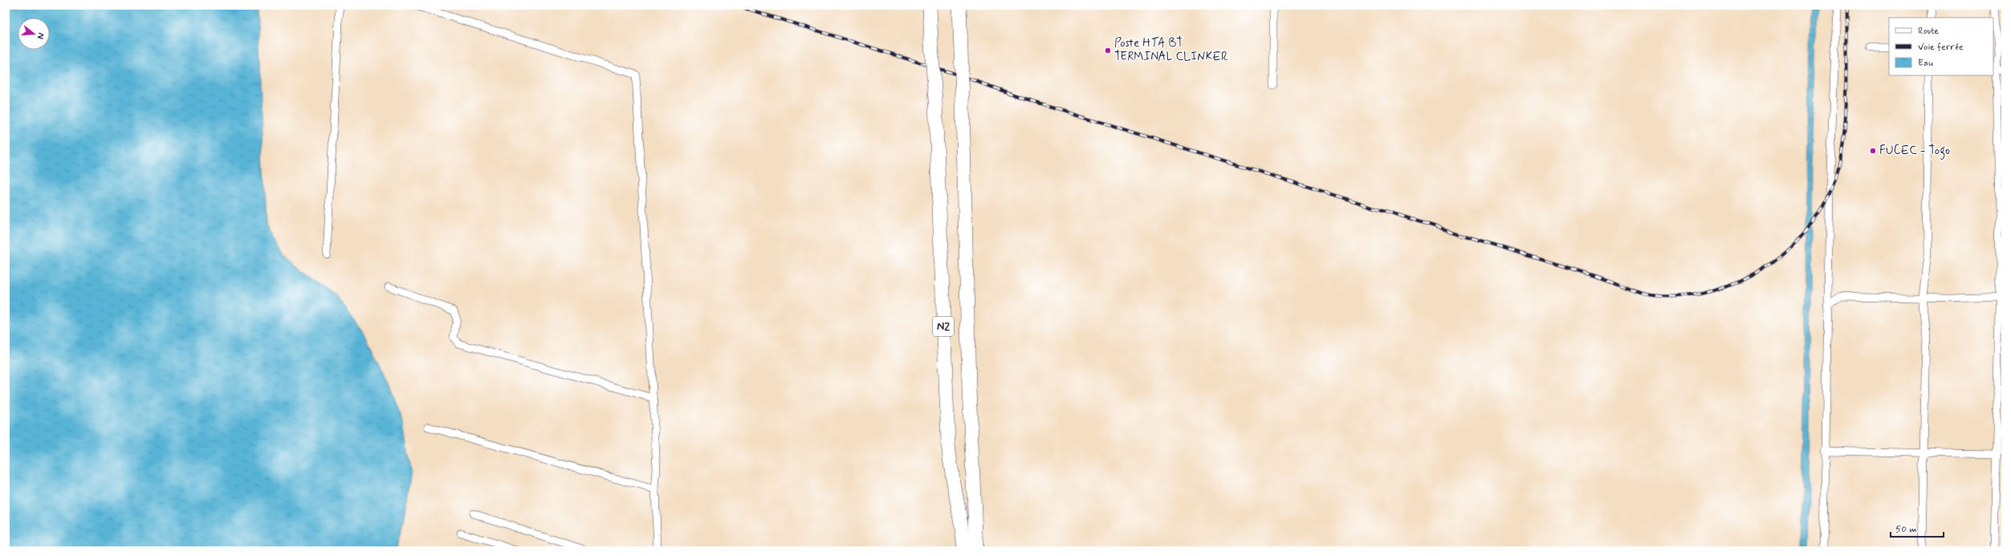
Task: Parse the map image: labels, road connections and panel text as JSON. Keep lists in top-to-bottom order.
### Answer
{
  "streets": {
    "highway": ["N2"]
  },
  "places": ["Poste HTA BT TERMINAL CLINKER", "FUCEC - Togo"],
  "legend": ["Route", "Voie ferrée", "Eau"],
  "scale_bar": "50 m",
  "north": "right"
}
